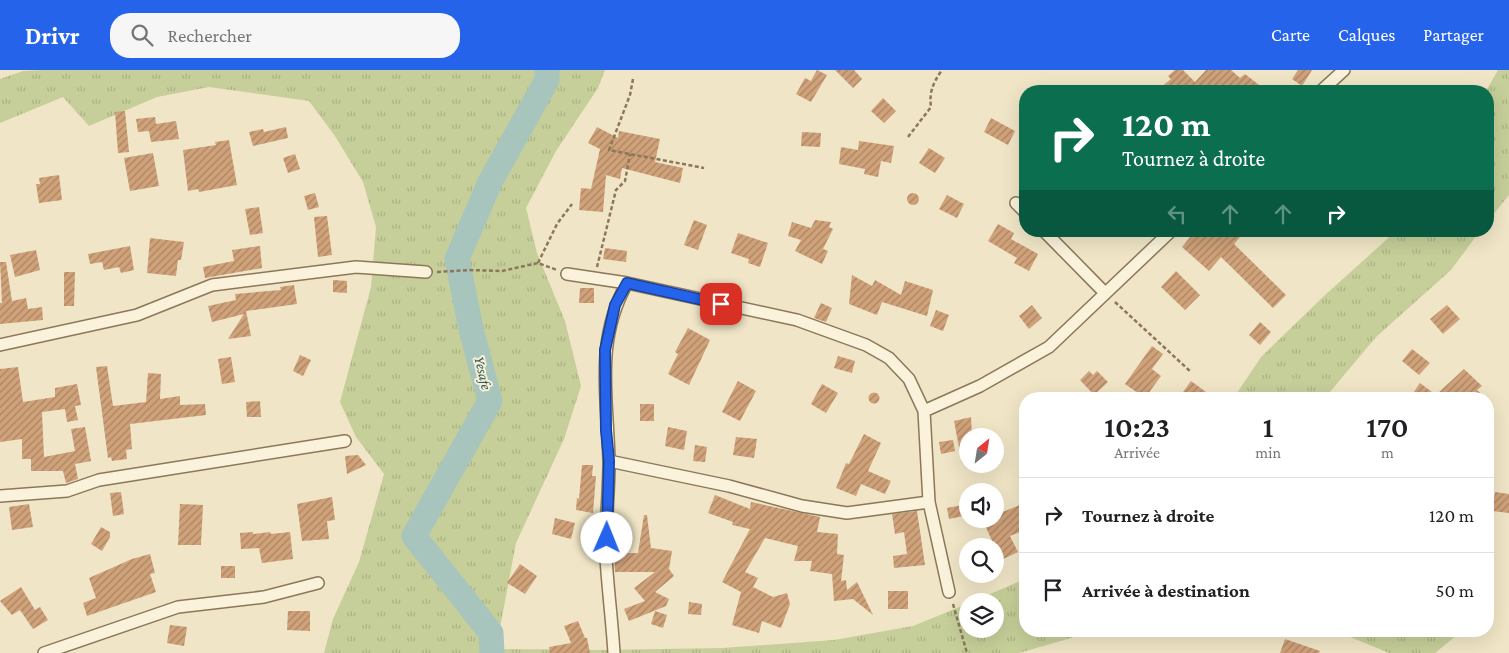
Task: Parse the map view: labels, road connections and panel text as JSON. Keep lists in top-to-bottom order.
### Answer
{
  "water": ["Yesafe"],
  "north": "top right",
  "page": {
    "header": "Drivr",
    "search": "Rechercher",
    "nav": ["Carte", "Calques", "Partager"],
    "turn": ["120 m", "Tournez à droite"],
    "eta": [
      "10:23",
      "Arrivée",
      "1",
      "min",
      "170",
      "m"
    ],
    "list": [
      {
        "name": "Tournez à droite",
        "value": "120 m"
      },
      {
        "name": "Arrivée à destination",
        "value": "50 m"
      }
    ]
  }
}
